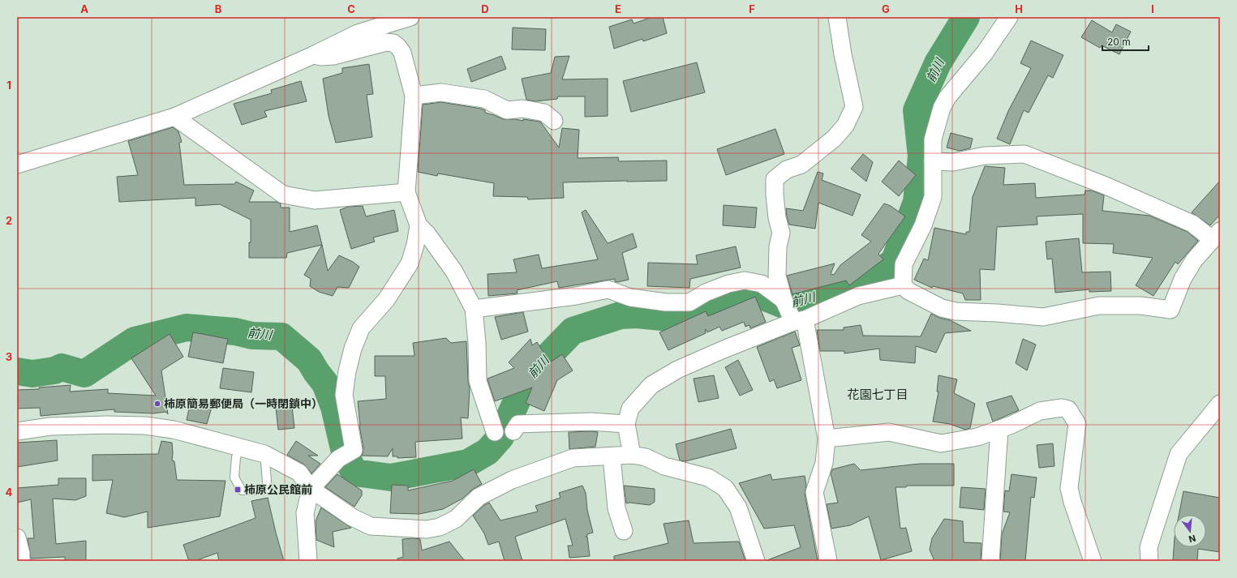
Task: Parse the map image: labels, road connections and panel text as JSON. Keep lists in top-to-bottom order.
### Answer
{
  "districts": ["花園七丁目"],
  "water": ["前川"],
  "places": {
    "other": ["柿原簡易郵便局（一時閉鎖中）"],
    "transit": ["柿原公民館前"]
  },
  "scale_bar": "20 m",
  "north": "bottom",
  "grid": {
    "columns": [
      "A",
      "B",
      "C",
      "D",
      "E",
      "F",
      "G",
      "H",
      "I"
    ],
    "rows": [
      "1",
      "2",
      "3",
      "4"
    ]
  }
}
